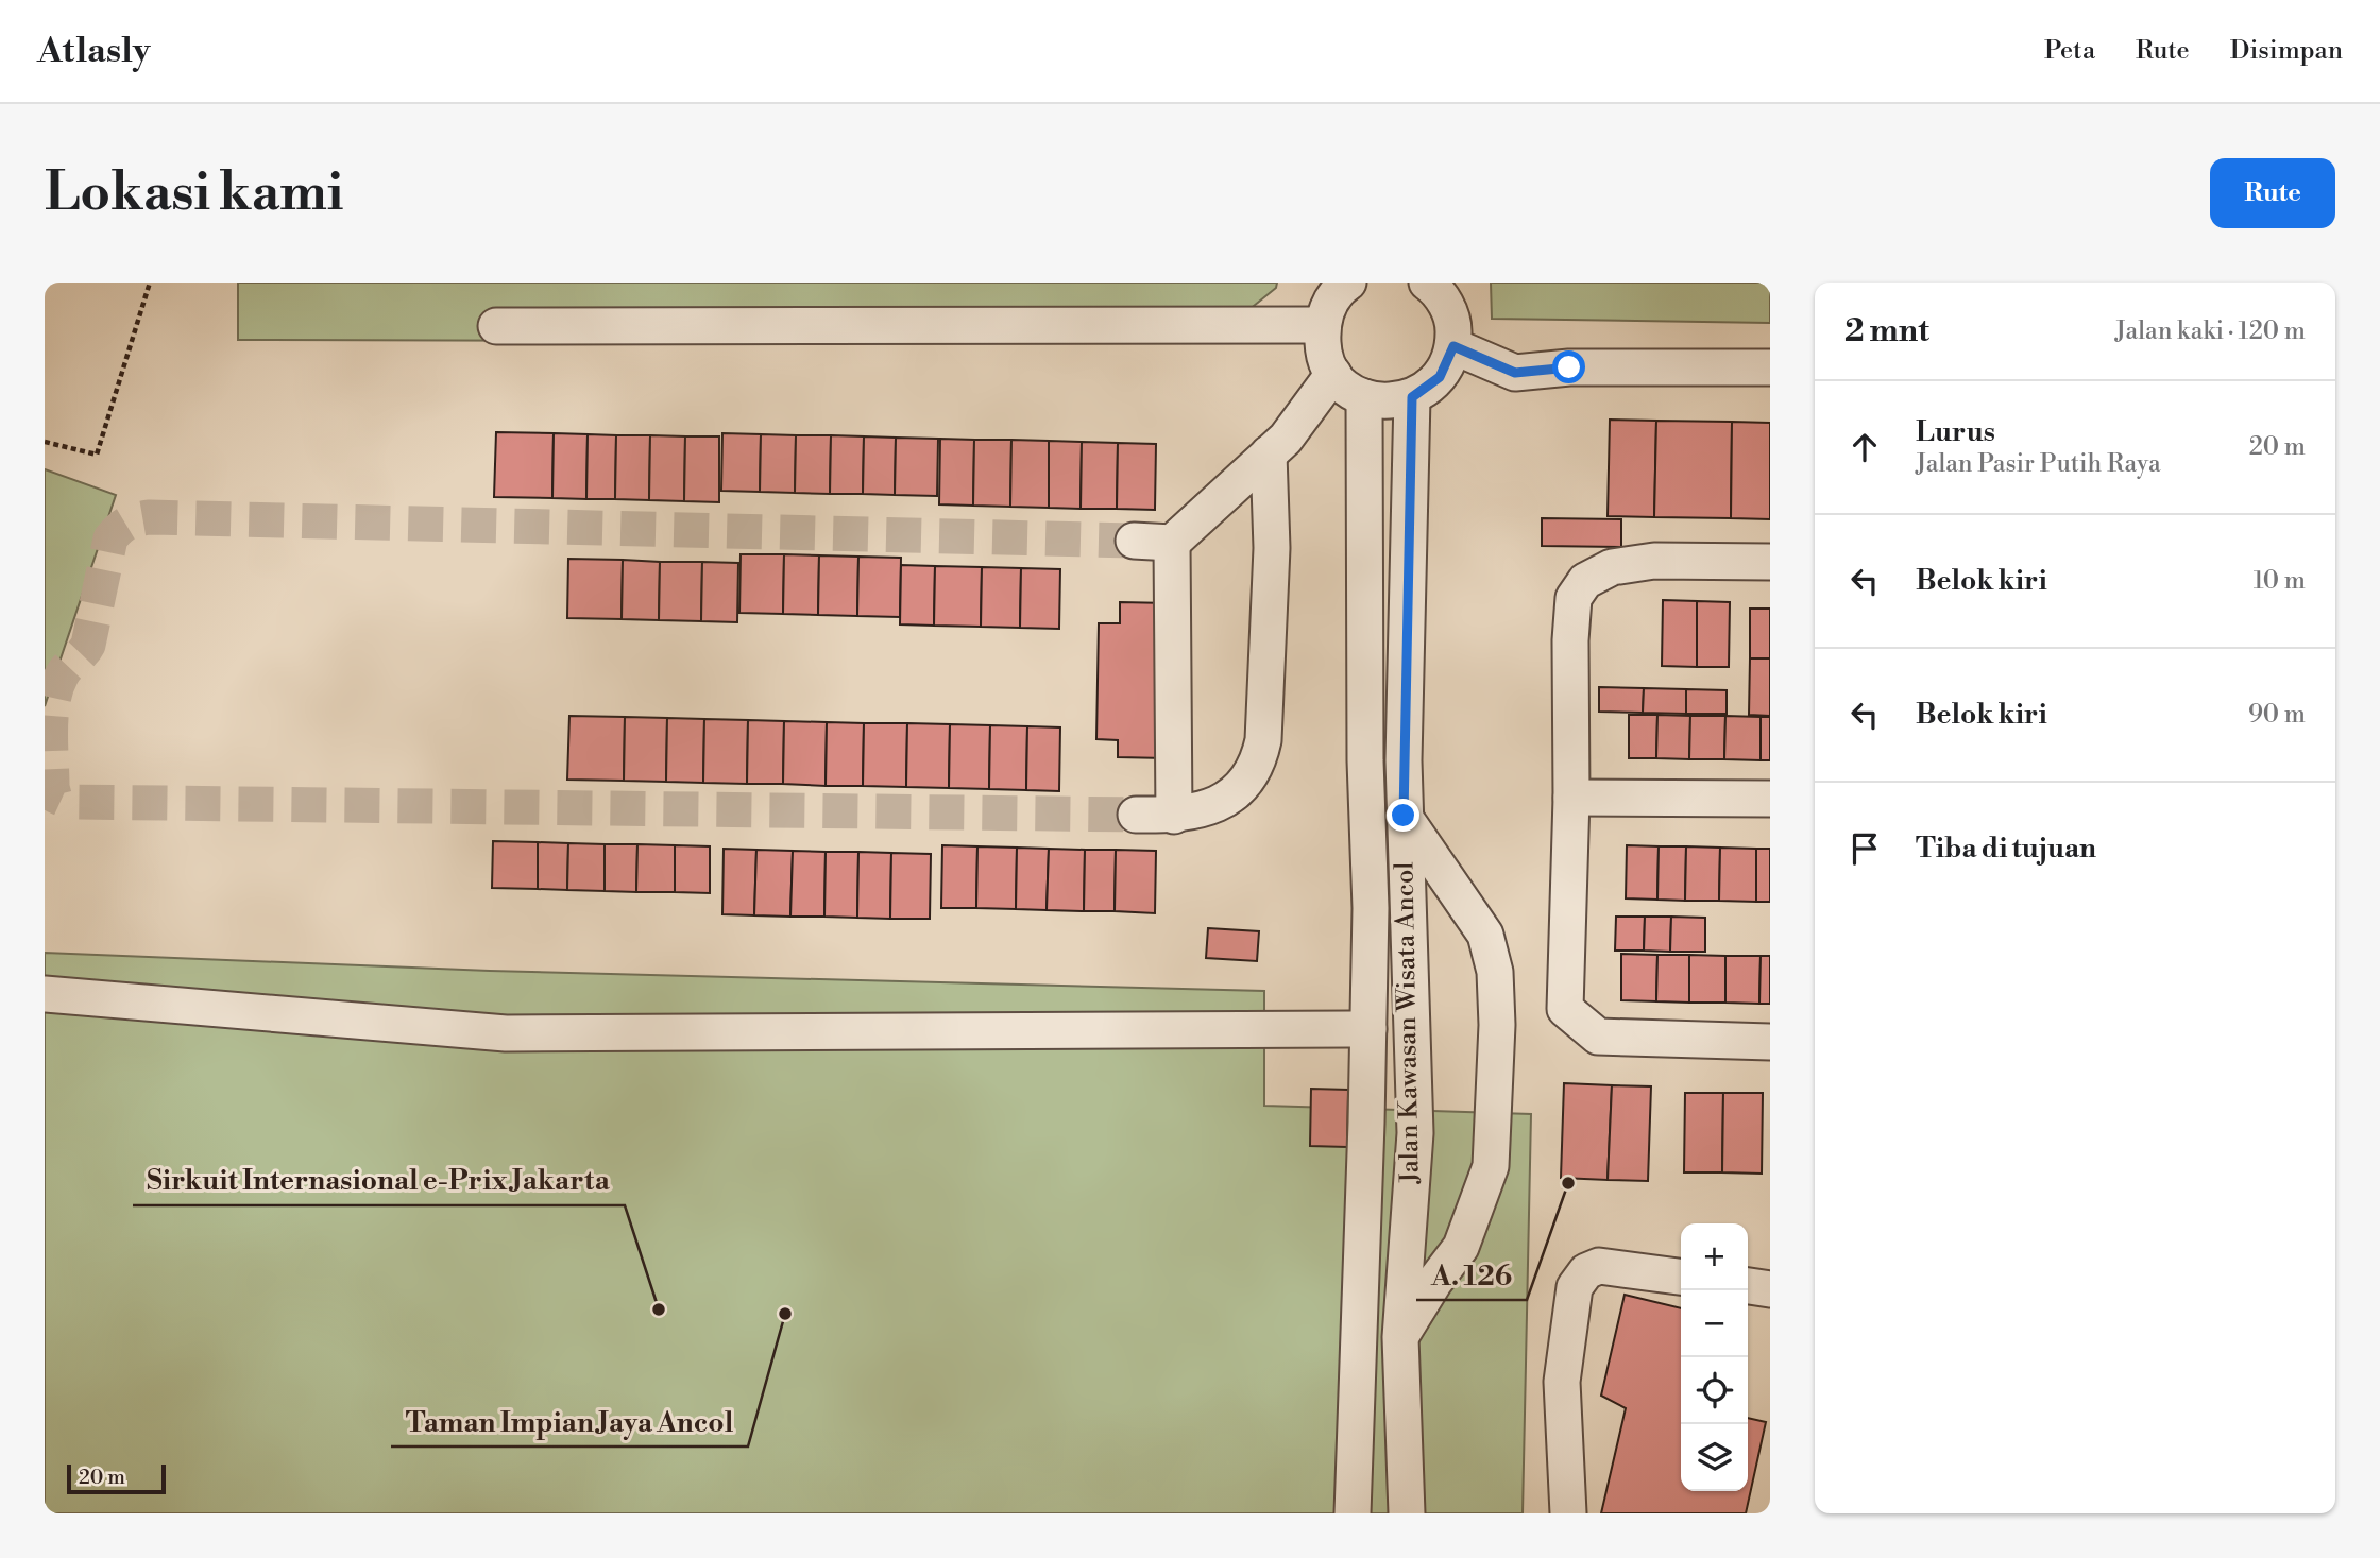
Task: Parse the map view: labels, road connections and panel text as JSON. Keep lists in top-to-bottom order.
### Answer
{
  "streets": {
    "street": ["Jalan Kawasan Wisata Ancol"]
  },
  "places": ["A. 126", "Sirkuit Internasional e-Prix Jakarta", "Taman Impian Jaya Ancol"],
  "scale_bar": "20 m",
  "page": {
    "header": "Atlasly",
    "nav": ["Peta", "Rute", "Disimpan"],
    "buttons": "Rute",
    "title": "Lokasi kami",
    "heading": ["2 mnt", "Jalan kaki · 120 m"],
    "list": [
      ["Lurus", "Jalan Pasir Putih Raya", "20 m"],
      ["Belok kiri", "10 m"],
      ["Belok kiri", "90 m"],
      "Tiba di tujuan"
    ],
    "map_buttons": ["+", "−"],
    "scale": "20 m"
  }
}
